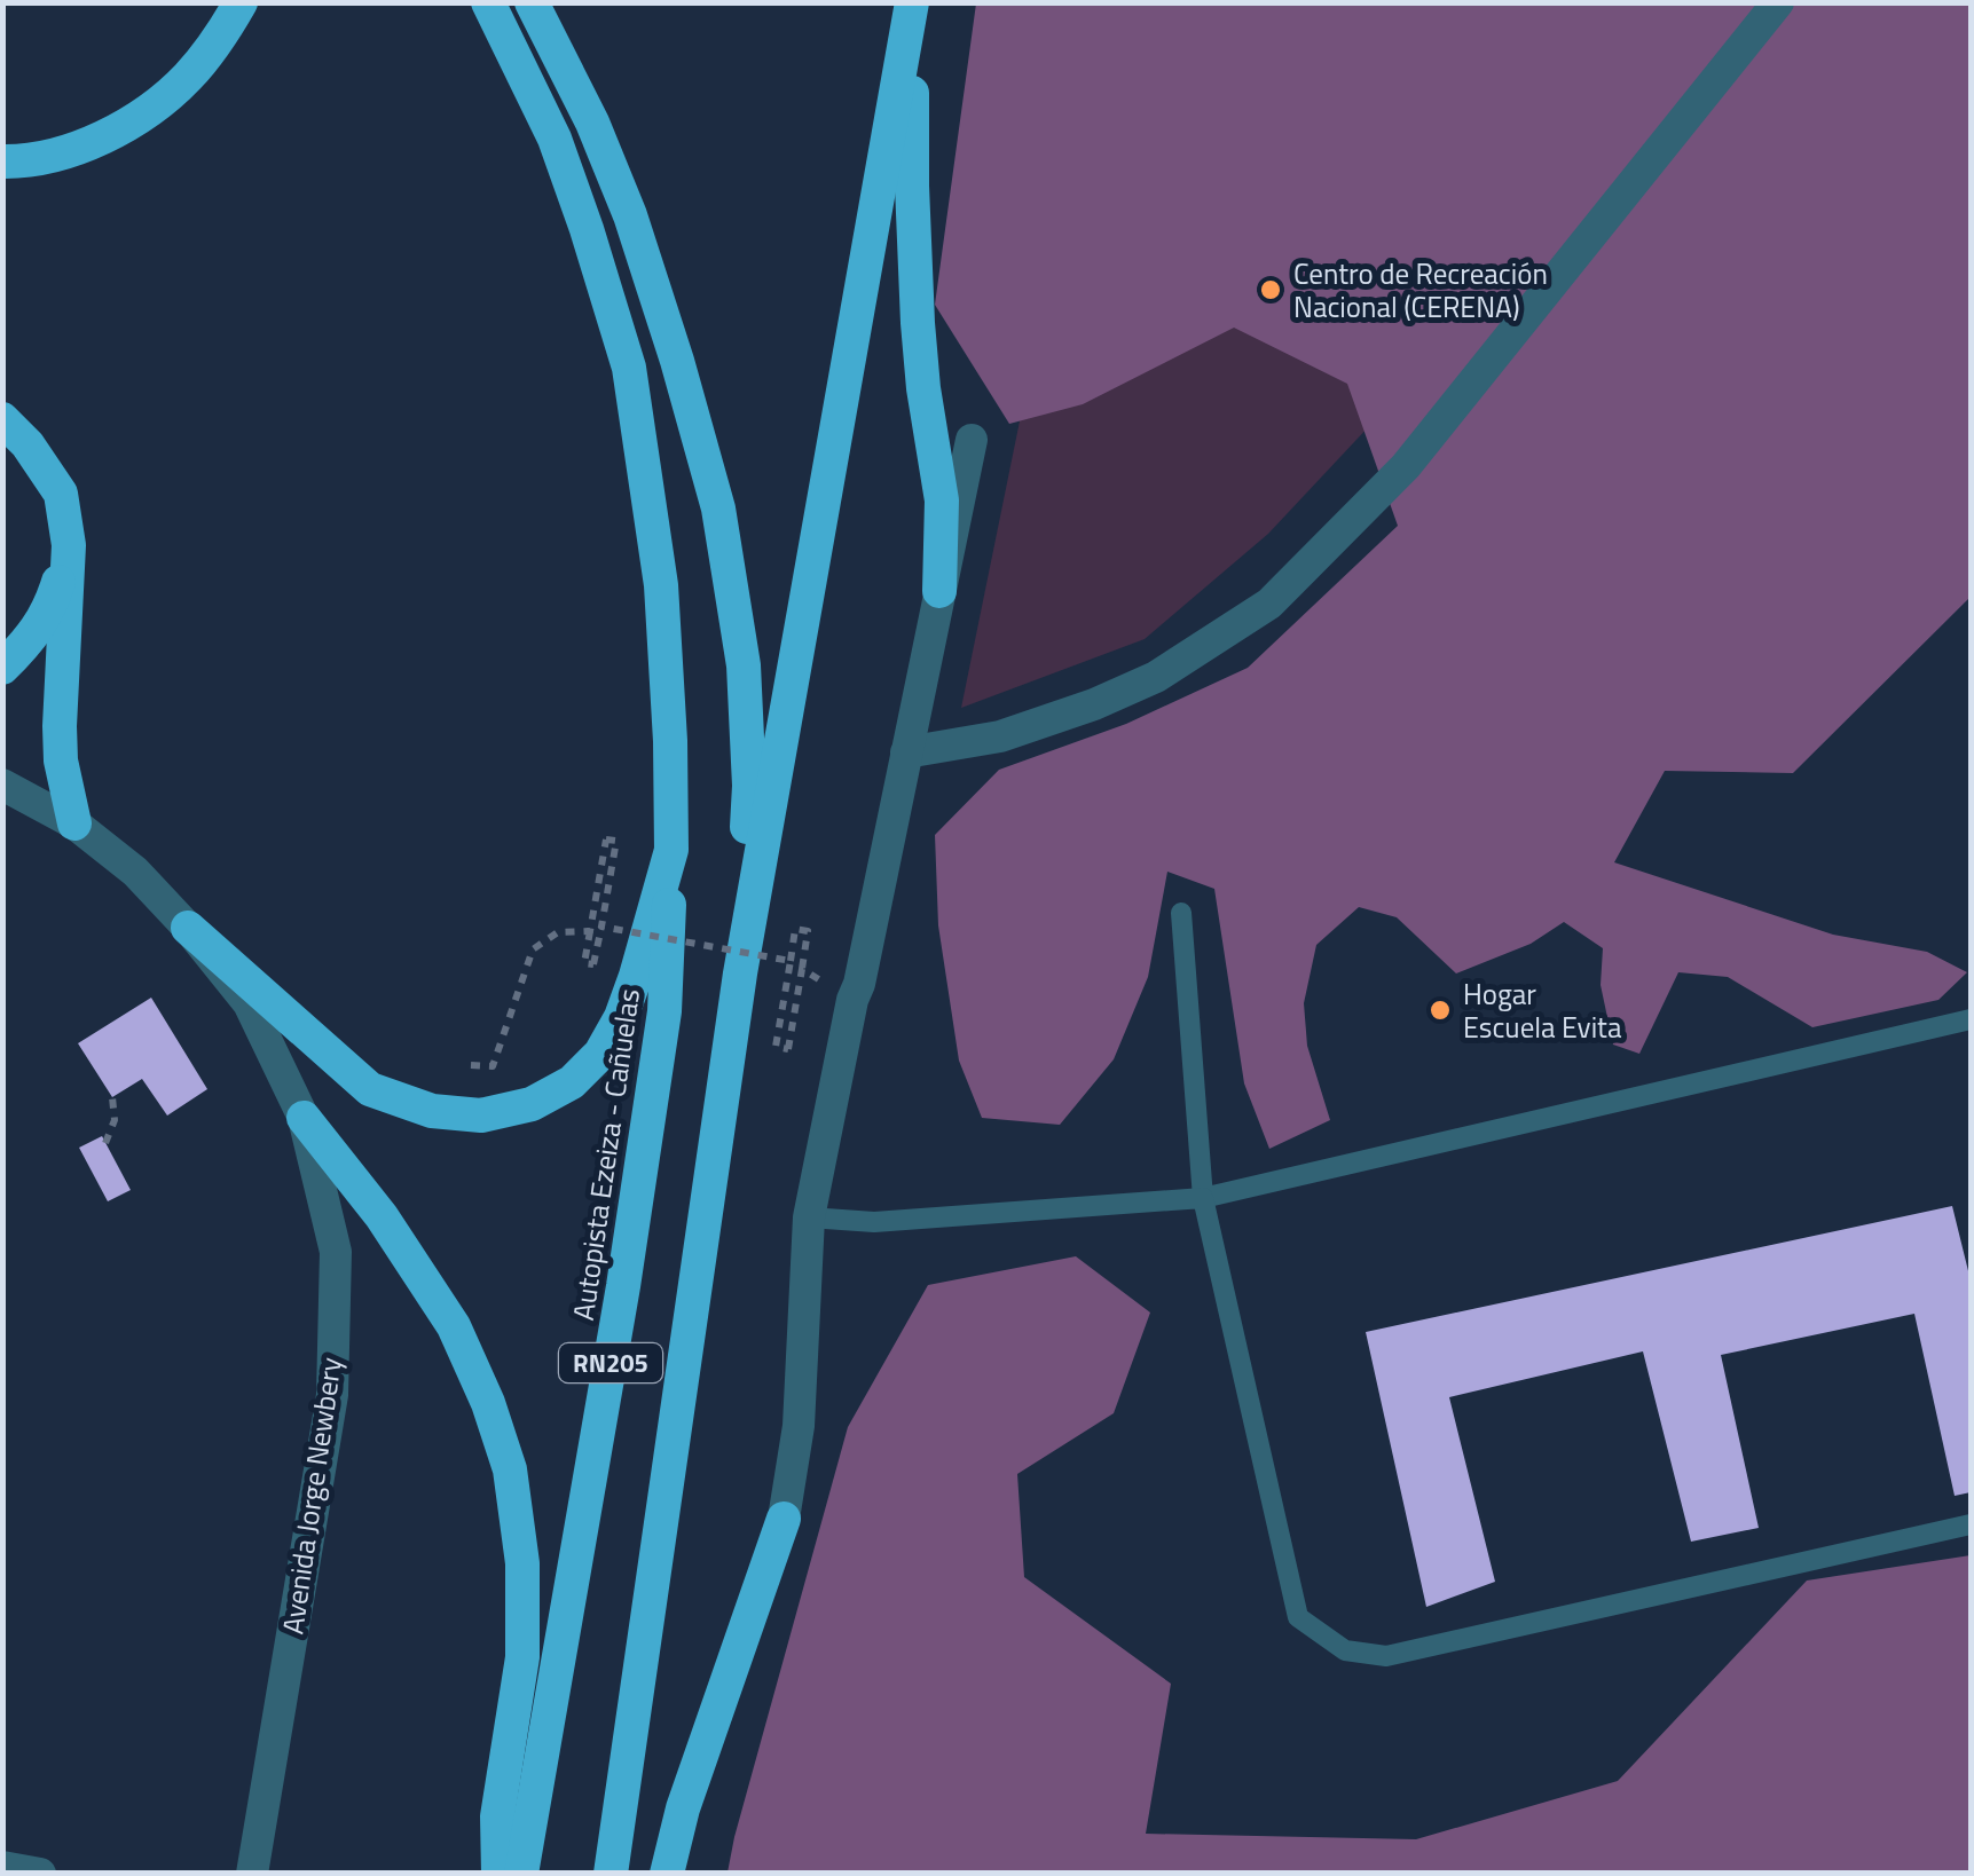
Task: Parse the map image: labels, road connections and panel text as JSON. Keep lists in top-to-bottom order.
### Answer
{
  "streets": {
    "highway": ["Autopista Ezeiza - Cañuelas", "RN205"],
    "street": ["Avenida Jorge Newbery"]
  },
  "places": ["Centro de Recreación Nacional (CERENA)", "Hogar Escuela Evita"]
}
